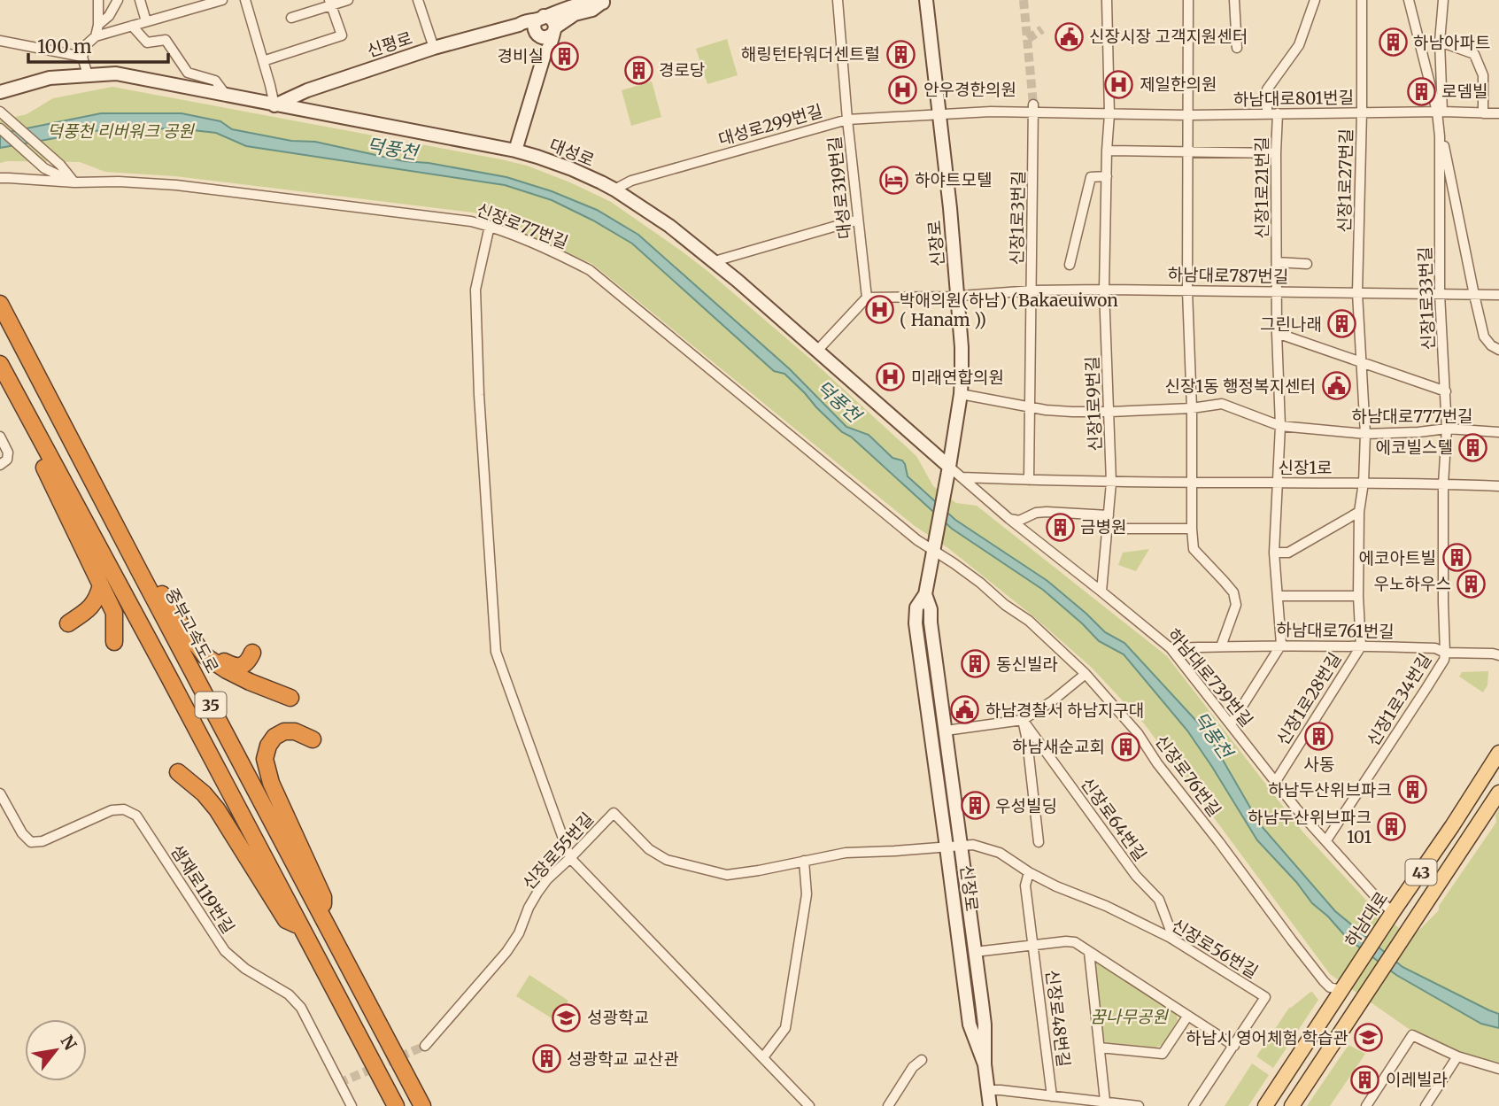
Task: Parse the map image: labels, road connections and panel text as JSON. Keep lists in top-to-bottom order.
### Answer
{
  "streets": {
    "highway": ["중부고속도로", "35"],
    "main road": ["43", "하남대로"],
    "street": [
      "신평로",
      "하남대로801번길",
      "대성로299번길",
      "대성로",
      "신장1로27번길",
      "대성로319번길",
      "신장1로21번길",
      "신장1로3번길",
      "신장로77번길",
      "신장로",
      "하남대로787번길",
      "신장1로33번길",
      "신장1로9번길",
      "하남대로777번길",
      "신장1로",
      "하남대로761번길",
      "하남대로739번길",
      "신장1로28번길",
      "신장1로34번길",
      "신장로76번길",
      "신장로64번길",
      "신장로55번길",
      "샘재로119번길",
      "신장로56번길",
      "신장로48번길"
    ]
  },
  "crossings": [
    ["신평로", "대성로"],
    ["하남대로801번길", "대성로299번길"],
    ["하남대로801번길", "신장1로27번길"],
    ["하남대로801번길", "신장1로21번길"],
    ["하남대로801번길", "신장1로3번길"],
    ["하남대로801번길", "신장로"],
    ["하남대로801번길", "신장1로33번길"],
    ["하남대로801번길", "신장1로9번길"],
    ["대성로299번길", "대성로"],
    ["대성로299번길", "대성로319번길"],
    ["대성로299번길", "신장로"],
    ["대성로", "신장로"],
    ["대성로", "하남대로739번길"],
    ["신장1로27번길", "하남대로787번길"],
    ["신장1로27번길", "하남대로777번길"],
    ["신장1로27번길", "신장1로"],
    ["신장1로27번길", "신장1로28번길"],
    ["대성로319번길", "하남대로787번길"],
    ["신장1로21번길", "하남대로787번길"],
    ["신장1로21번길", "하남대로777번길"],
    ["신장1로21번길", "신장1로"],
    ["신장1로21번길", "하남대로761번길"],
    ["신장1로3번길", "하남대로787번길"],
    ["신장1로3번길", "하남대로777번길"],
    ["신장1로3번길", "신장1로"],
    ["신장로77번길", "신장로"],
    ["신장로77번길", "신장로76번길"],
    ["신장로", "하남대로787번길"],
    ["신장로", "하남대로777번길"],
    ["신장로", "하남대로739번길"],
    ["신장로", "신장로76번길"],
    ["신장로", "신장로55번길"],
    ["신장로", "신장로56번길"],
    ["하남대로787번길", "신장1로33번길"],
    ["하남대로787번길", "신장1로9번길"],
    ["신장1로33번길", "하남대로777번길"],
    ["신장1로33번길", "신장1로"],
    ["신장1로33번길", "신장1로34번길"],
    ["신장1로9번길", "하남대로777번길"],
    ["신장1로9번길", "신장1로"],
    ["신장1로", "하남대로739번길"],
    ["신장1로", "신장1로28번길"],
    ["신장1로", "신장1로34번길"],
    ["하남대로761번길", "하남대로739번길"],
    ["하남대로761번길", "신장1로28번길"],
    ["하남대로761번길", "신장1로34번길"],
    ["하남대로739번길", "신장1로28번길"],
    ["하남대로739번길", "신장1로34번길"],
    ["하남대로739번길", "하남대로"],
    ["신장로76번길", "하남대로"],
    ["신장로64번길", "신장로56번길"],
    ["신장로55번길", "신장로56번길"]
  ],
  "water": ["덕풍천"],
  "parks": ["덕풍천 리버워크 공원", "꿈나무공원"],
  "places": {
    "public building": ["신장시장 고객지원센터", "신장1동 행정복지센터", "하남경찰서 하남지구대"],
    "building": [
      "하남아파트",
      "해링턴타워더센트럴",
      "경비실",
      "경로당",
      "로뎀빌",
      "그린나래",
      "에코빌스텔",
      "금병원",
      "에코아트빌",
      "우노하우스",
      "동신빌라",
      "사동",
      "하남새순교회",
      "하남두산위브파크",
      "우성빌딩",
      "하남두산위브파크 101",
      "성광학교 교산관",
      "이레빌라"
    ],
    "hospital": [
      "제일한의원",
      "안우경한의원",
      "박애의원(하남) (Bakaeuiwon ( Hanam ))",
      "미래연합의원"
    ],
    "hotel": ["하야트모텔"],
    "school or university": ["성광학교", "하남시 영어체험 학습관"]
  },
  "scale_bar": "100 m",
  "north": "top right"
}
